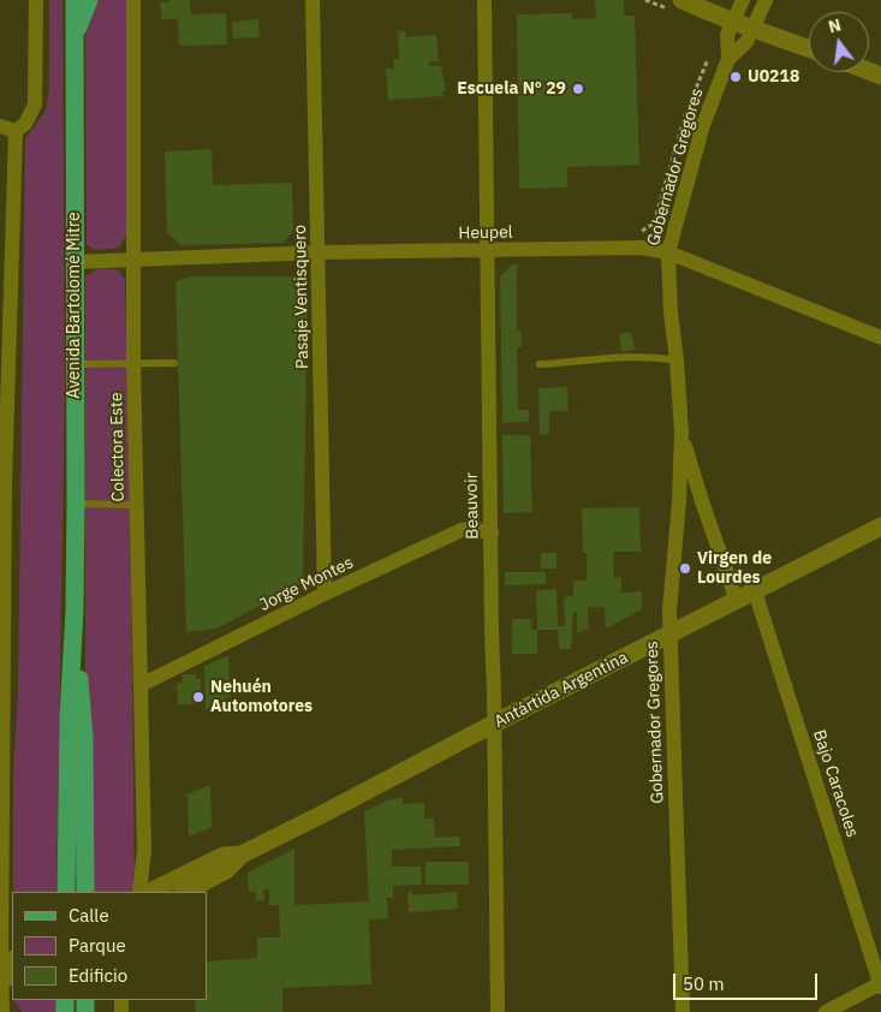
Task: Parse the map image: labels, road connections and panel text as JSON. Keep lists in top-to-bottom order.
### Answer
{
  "streets": {
    "main road": ["Avenida Bartolomé Mitre"],
    "street": [
      "Gobernador Gregores",
      "Heupel",
      "Pasaje Ventisquero",
      "Colectora Este",
      "Beauvoir",
      "Jorge Montes",
      "Antártida Argentina",
      "Bajo Caracoles"
    ]
  },
  "crossings": [
    ["Gobernador Gregores", "Heupel"],
    ["Gobernador Gregores", "Antártida Argentina"],
    ["Heupel", "Pasaje Ventisquero"],
    ["Heupel", "Avenida Bartolomé Mitre"],
    ["Heupel", "Colectora Este"],
    ["Heupel", "Beauvoir"],
    ["Pasaje Ventisquero", "Jorge Montes"],
    ["Colectora Este", "Jorge Montes"],
    ["Beauvoir", "Jorge Montes"],
    ["Beauvoir", "Antártida Argentina"],
    ["Antártida Argentina", "Bajo Caracoles"]
  ],
  "places": [
    "U0218",
    "Escuela Nº 29",
    "Virgen de Lourdes",
    "Nehuén Automotores"
  ],
  "legend": ["Calle", "Parque", "Edificio"],
  "scale_bar": "50 m",
  "north": "top"
}
